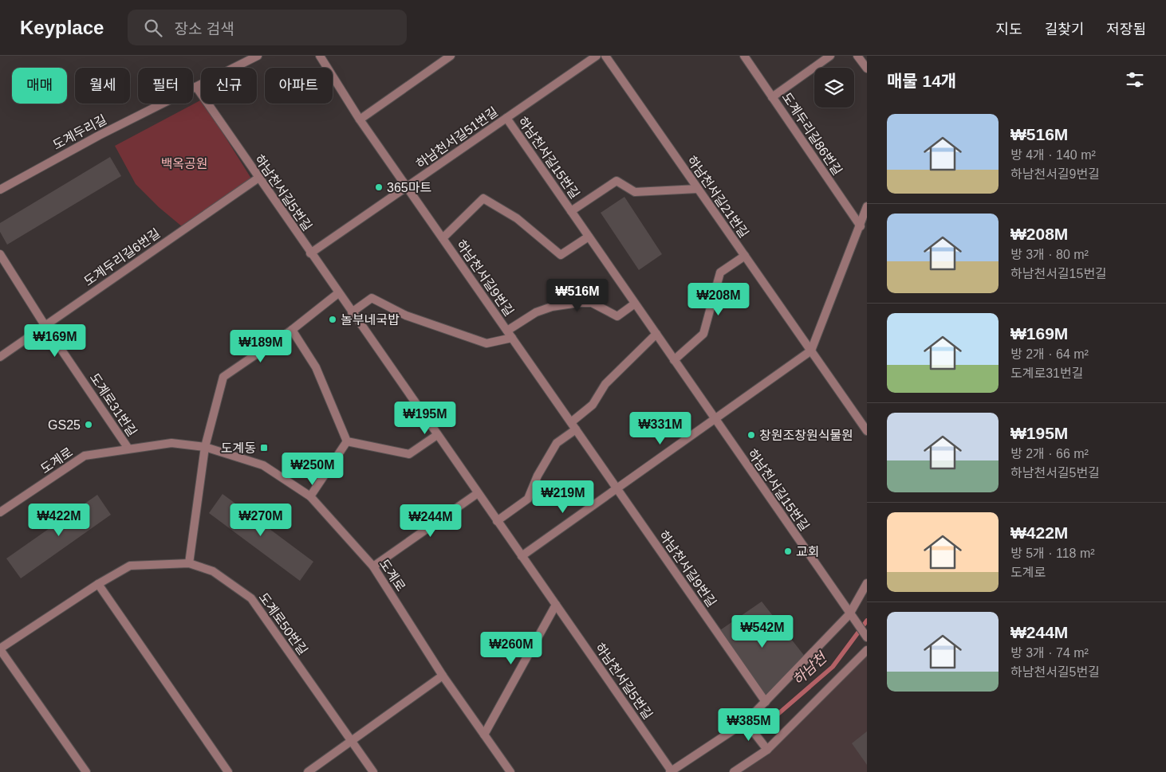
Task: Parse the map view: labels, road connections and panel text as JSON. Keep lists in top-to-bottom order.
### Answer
{
  "streets": {
    "street": [
      "도계두리길",
      "도계두리길86번길",
      "하남천서길51번길",
      "하남천서길15번길",
      "하남천서길5번길",
      "하남천서길21번길",
      "도계두리길6번길",
      "하남천서길9번길",
      "도계로31번길",
      "도계로",
      "도계로50번길"
    ]
  },
  "crossings": [
    ["도계두리길", "하남천서길5번길"],
    ["하남천서길51번길", "하남천서길15번길"],
    ["하남천서길51번길", "하남천서길5번길"],
    ["하남천서길51번길", "하남천서길9번길"],
    ["하남천서길15번길", "하남천서길21번길"],
    ["하남천서길15번길", "하남천서길9번길"],
    ["하남천서길5번길", "도계두리길6번길"],
    ["도계두리길6번길", "도계로31번길"],
    ["도계로31번길", "도계로"]
  ],
  "water": ["하남천"],
  "parks": ["백옥공원"],
  "places": {
    "other": [
      "365마트",
      "놀부네국밥",
      "GS25",
      "창원조창원식물원",
      "교회"
    ],
    "transit": ["도계동"]
  },
  "page": {
    "header": "Keyplace",
    "search": "장소 검색",
    "nav": ["지도", "길찾기", "저장됨"],
    "heading": "매물 14개",
    "chip": [
      "매매",
      "월세",
      "필터",
      "신규",
      "아파트"
    ],
    "list": [
      {
        "name": "₩516M",
        "note": "방 4개 · 140 m² · 하남천서길9번길"
      },
      {
        "name": "₩208M",
        "note": "방 3개 · 80 m² · 하남천서길15번길"
      },
      {
        "name": "₩169M",
        "note": "방 2개 · 64 m² · 도계로31번길"
      },
      {
        "name": "₩195M",
        "note": "방 2개 · 66 m² · 하남천서길5번길"
      },
      {
        "name": "₩422M",
        "note": "방 5개 · 118 m² · 도계로"
      },
      {
        "name": "₩244M",
        "note": "방 3개 · 74 m² · 하남천서길5번길"
      }
    ],
    "price": [
      "₩516M",
      "₩208M",
      "₩169M",
      "₩189M",
      "₩195M",
      "₩331M",
      "₩250M",
      "₩219M",
      "₩422M",
      "₩270M",
      "₩244M",
      "₩542M",
      "₩260M",
      "₩385M"
    ]
  }
}
